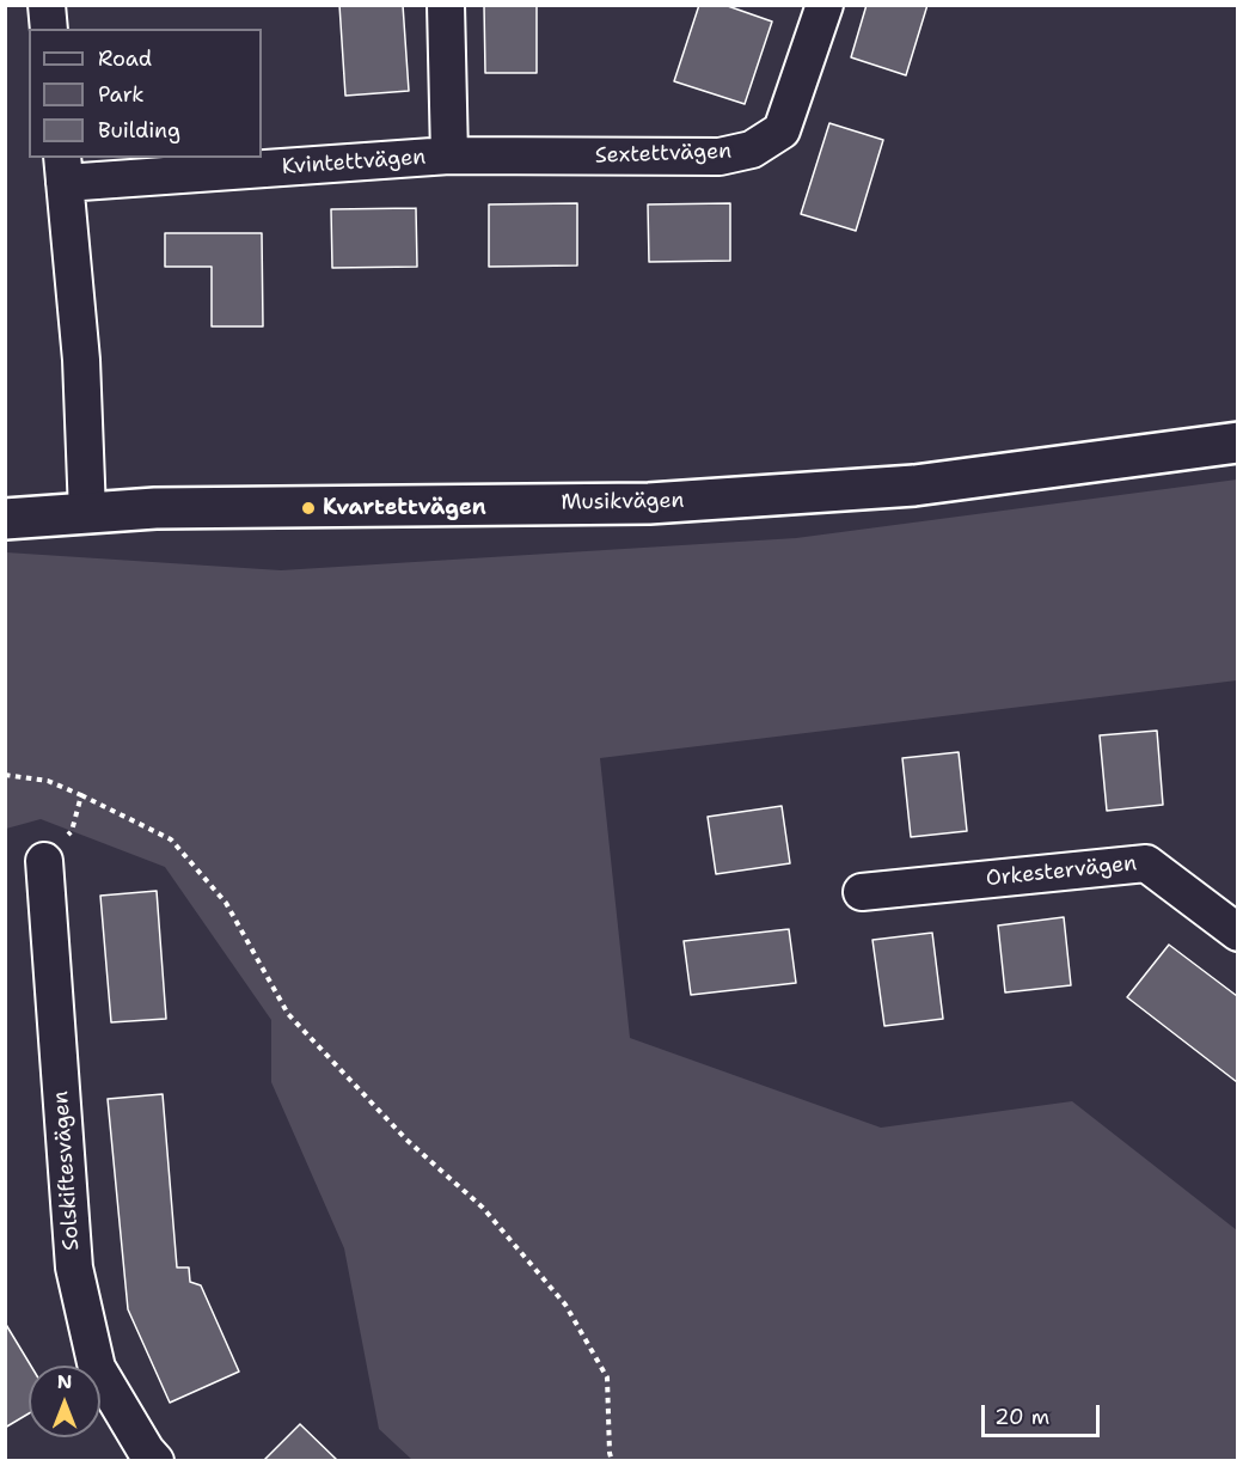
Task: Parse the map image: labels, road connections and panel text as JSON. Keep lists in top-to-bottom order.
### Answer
{
  "streets": {
    "street": [
      "Sextettvägen",
      "Kvintettvägen",
      "Musikvägen",
      "Orkestervägen",
      "Solskiftesvägen"
    ]
  },
  "crossings": [
    ["Sextettvägen", "Kvintettvägen"]
  ],
  "places": ["Kvartettvägen"],
  "legend": ["Road", "Park", "Building"],
  "scale_bar": "20 m",
  "north": "top"
}
